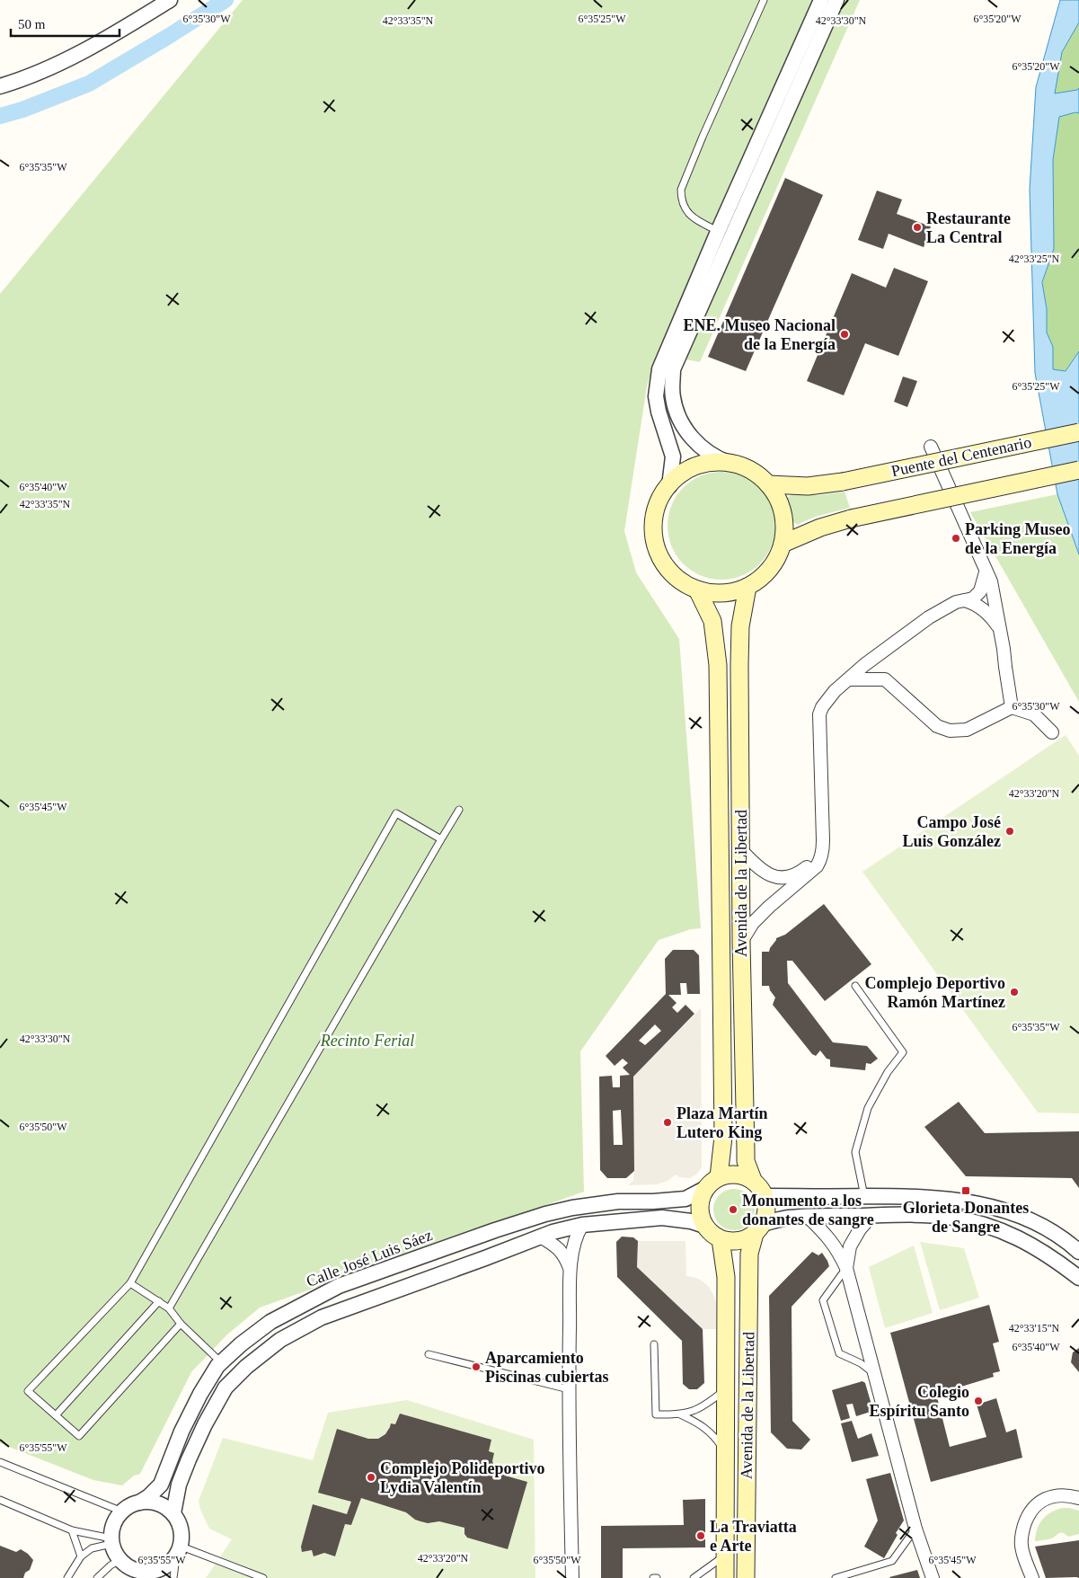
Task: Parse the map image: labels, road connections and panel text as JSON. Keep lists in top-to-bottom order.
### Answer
{
  "streets": {
    "main road": ["Puente del Centenario", "Avenida de la Libertad"],
    "street": ["Calle José Luis Sáez"]
  },
  "crossings": [
    ["Puente del Centenario", "Avenida de la Libertad"],
    ["Avenida de la Libertad", "Calle José Luis Sáez"]
  ],
  "parks": ["Recinto Ferial"],
  "places": {
    "other": [
      "Restaurante La Central",
      "ENE. Museo Nacional de la Energía",
      "Parking Museo de la Energía",
      "Campo José Luis González",
      "Complejo Deportivo Ramón Martínez",
      "Plaza Martín Lutero King",
      "Monumento a los donantes de sangre",
      "Aparcamiento Piscinas cubiertas",
      "Colegio Espíritu Santo",
      "Complejo Polideportivo Lydia Valentín",
      "La Traviatta e Arte"
    ],
    "transit": ["Glorieta Donantes de Sangre"]
  },
  "scale_bar": "50 m",
  "coordinates": [
    "6°35'30\"W",
    "6°35'25\"W",
    "6°35'20\"W",
    "42°33'35\"N",
    "42°33'30\"N",
    "6°35'35\"W",
    "42°33'25\"N",
    "6°35'40\"W",
    "42°33'20\"N",
    "6°35'45\"W",
    "6°35'50\"W",
    "42°33'15\"N",
    "6°35'55\"W"
  ]
}
